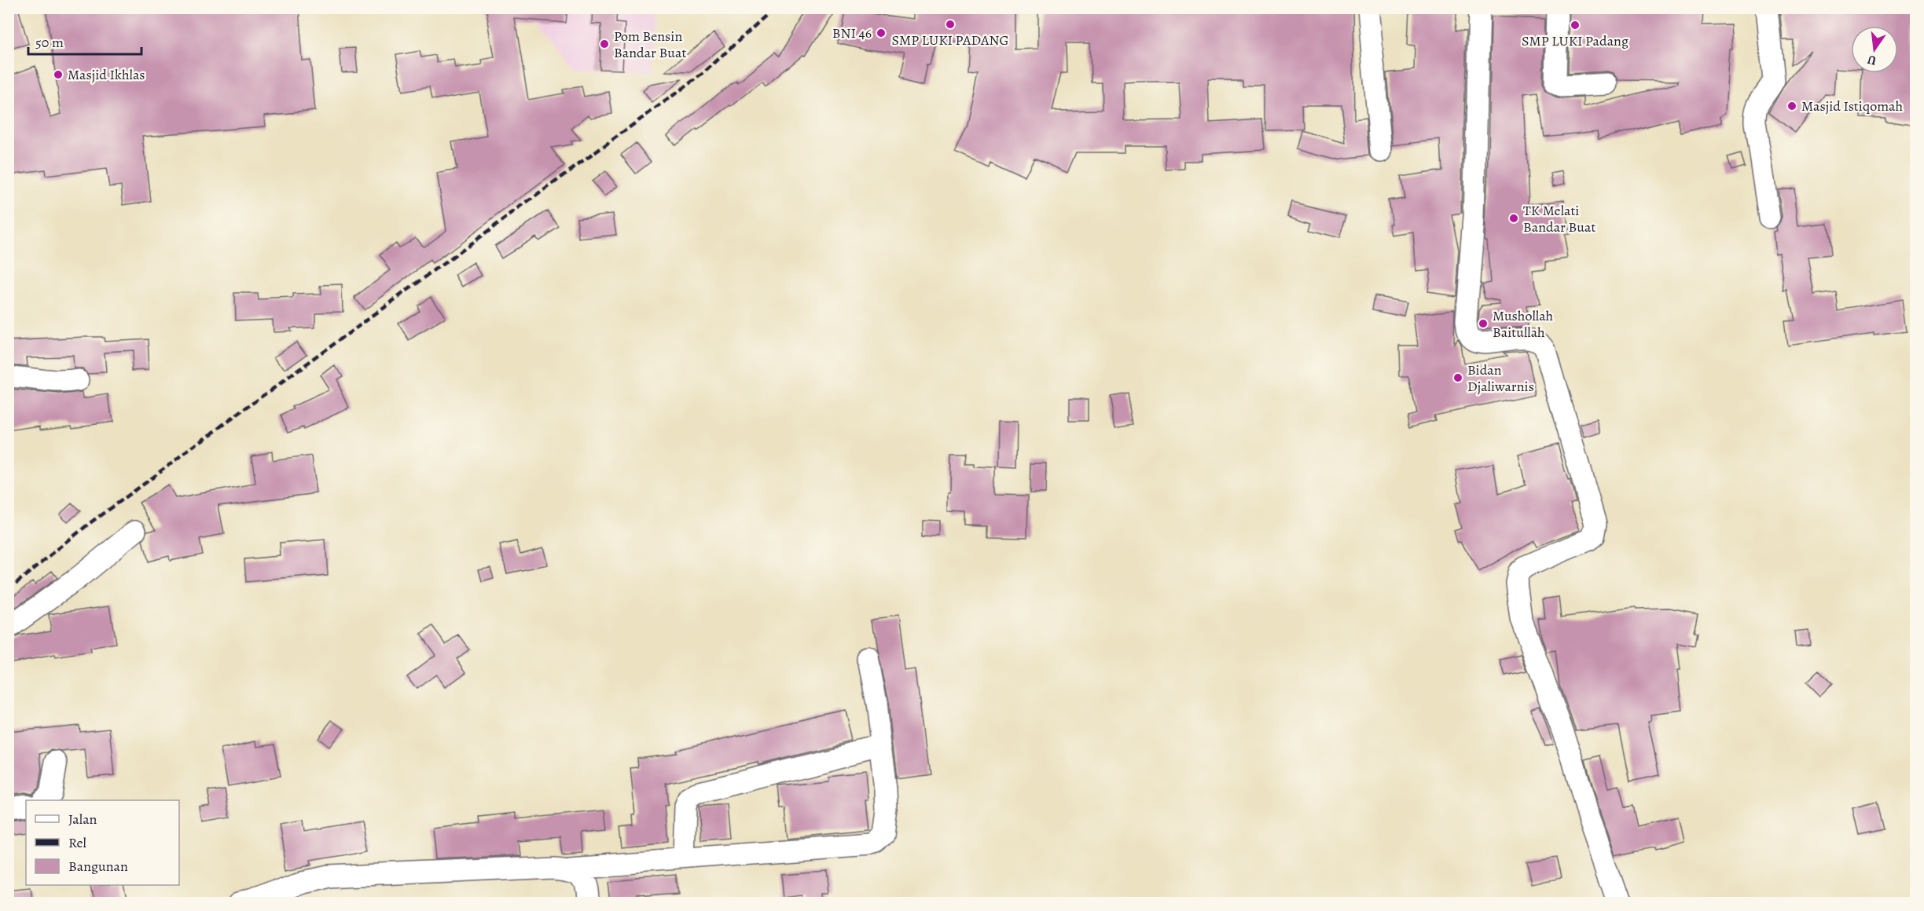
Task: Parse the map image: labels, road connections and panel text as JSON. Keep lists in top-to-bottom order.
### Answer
{
  "places": [
    "SMP LUKI PADANG",
    "SMP LUKI Padang",
    "BNI 46",
    "Pom Bensin Bandar Buat",
    "Masjid Ikhlas",
    "Masjid Istiqomah",
    "TK Melati Bandar Buat",
    "Mushollah Baitullah",
    "Bidan Djaliwarnis"
  ],
  "legend": ["Jalan", "Rel", "Bangunan"],
  "scale_bar": "50 m",
  "north": "bottom"
}
